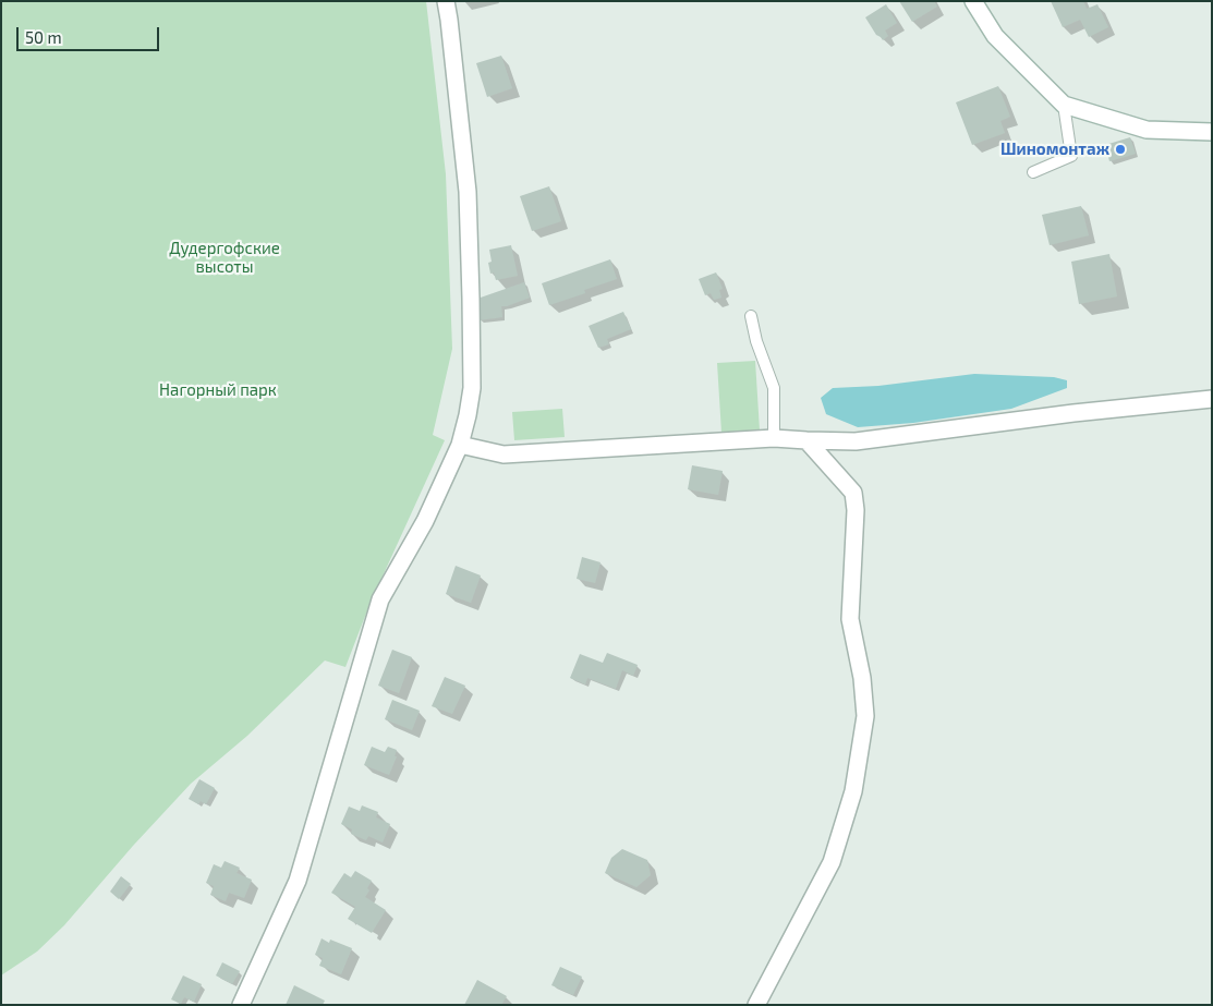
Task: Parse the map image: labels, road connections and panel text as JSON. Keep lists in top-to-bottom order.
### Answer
{
  "parks": ["Дудергофские высоты", "Нагорный парк"],
  "places": ["Шиномонтаж"],
  "scale_bar": "50 m"
}
